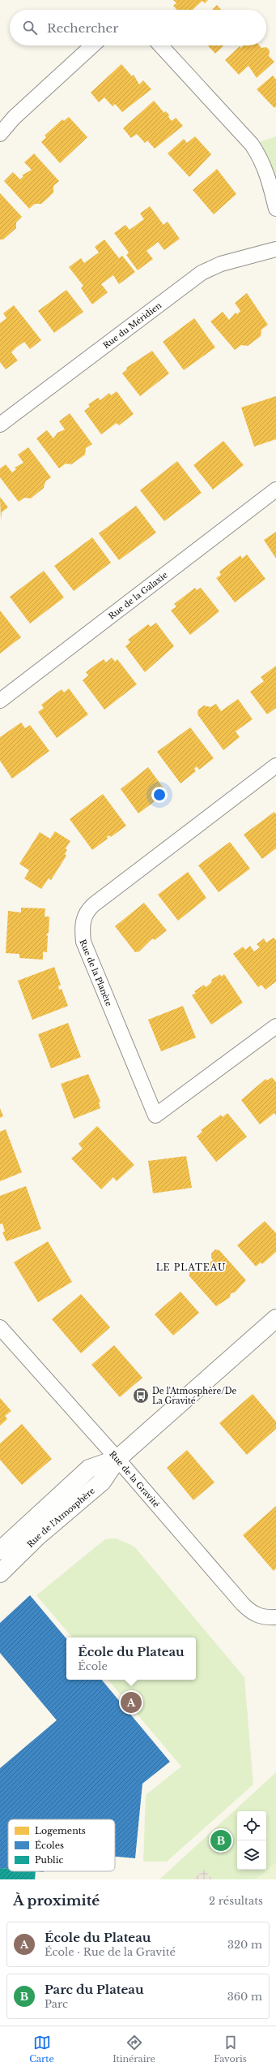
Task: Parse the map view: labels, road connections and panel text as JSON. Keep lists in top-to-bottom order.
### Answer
{
  "streets": {
    "street": [
      "Rue du Méridien",
      "Rue de la Galaxie",
      "Rue de la Planète",
      "Rue de la Gravité",
      "Rue de l'Atmosphère"
    ]
  },
  "crossings": [
    ["Rue de la Gravité", "Rue de l'Atmosphère"]
  ],
  "districts": ["LE PLATEAU"],
  "places": {
    "bus stop": ["De l'Atmosphère/De La Gravité"]
  },
  "legend": ["Logements", "Écoles", "Public"],
  "page": {
    "search": "Rechercher",
    "popup": ["École du Plateau", "École"],
    "pins": ["A", "B"],
    "heading": ["À proximité", "2 résultats"],
    "list": [
      {
        "mark": "A",
        "name": "École du Plateau",
        "note": "École · Rue de la Gravité",
        "value": "320 m"
      },
      {
        "mark": "B",
        "name": "Parc du Plateau",
        "note": "Parc",
        "value": "360 m"
      }
    ],
    "nav": ["Carte", "Itinéraire", "Favoris"]
  }
}
